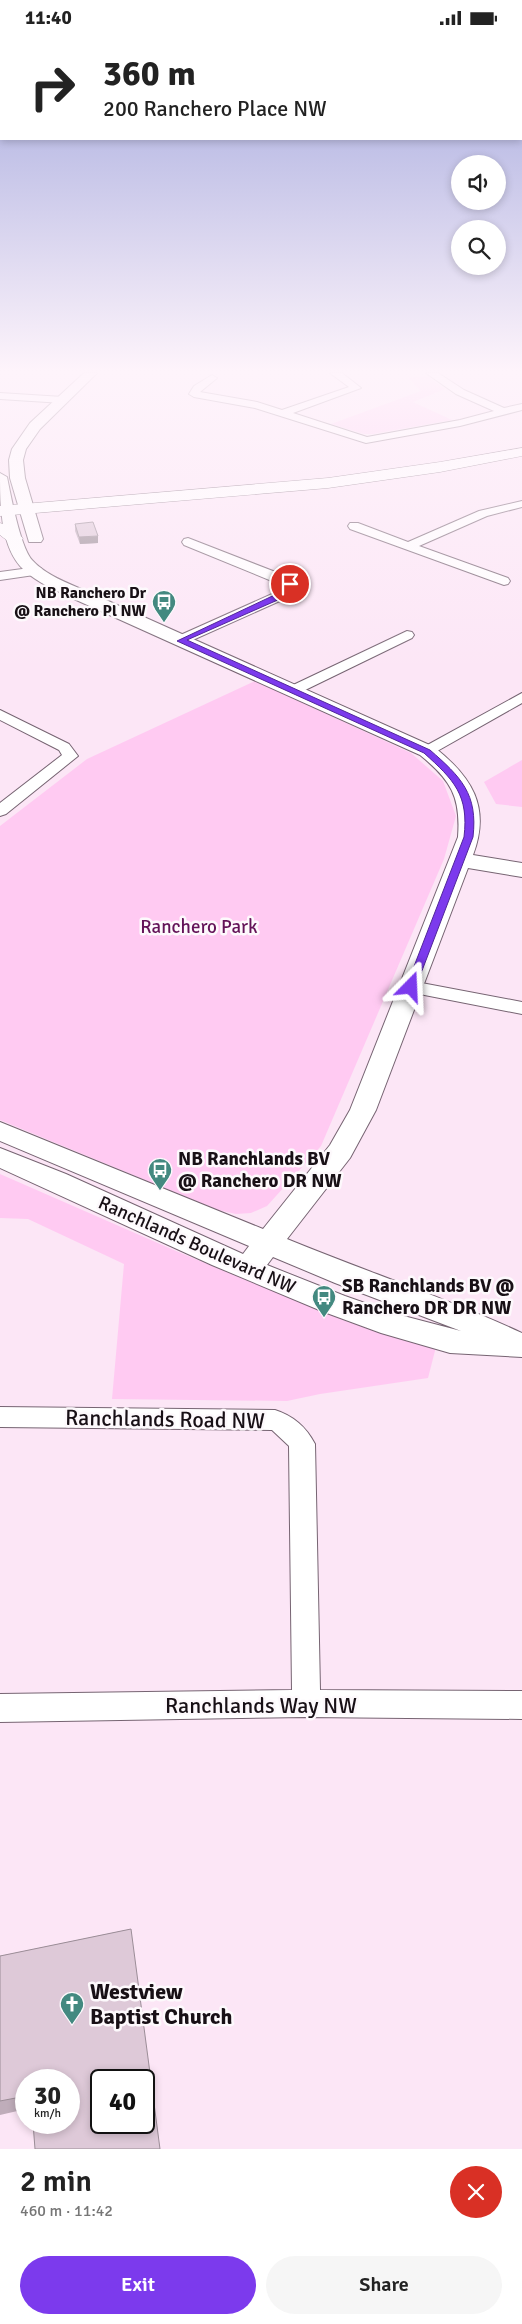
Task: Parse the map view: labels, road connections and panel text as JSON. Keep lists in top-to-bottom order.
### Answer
{
  "streets": {
    "street": ["Ranchlands Boulevard NW", "Ranchlands Road NW", "Ranchlands Way NW"]
  },
  "crossings": [
    ["Ranchlands Road NW", "Ranchlands Way NW"]
  ],
  "parks": ["Ranchero Park"],
  "places": {
    "bus stop": ["NB Ranchero Dr @ Ranchero Pl NW", "NB Ranchlands BV @ Ranchero DR NW", "SB Ranchlands BV @ Ranchero DR DR NW"],
    "church": ["Westview Baptist Church"]
  },
  "page": {
    "status": "11:40",
    "turn": ["360 m", "200 Ranchero Place NW"],
    "speed": "30 km/h",
    "limit": "40",
    "heading": ["2 min", "460 m · 11:42"],
    "buttons": ["Exit", "Share"]
  }
}
